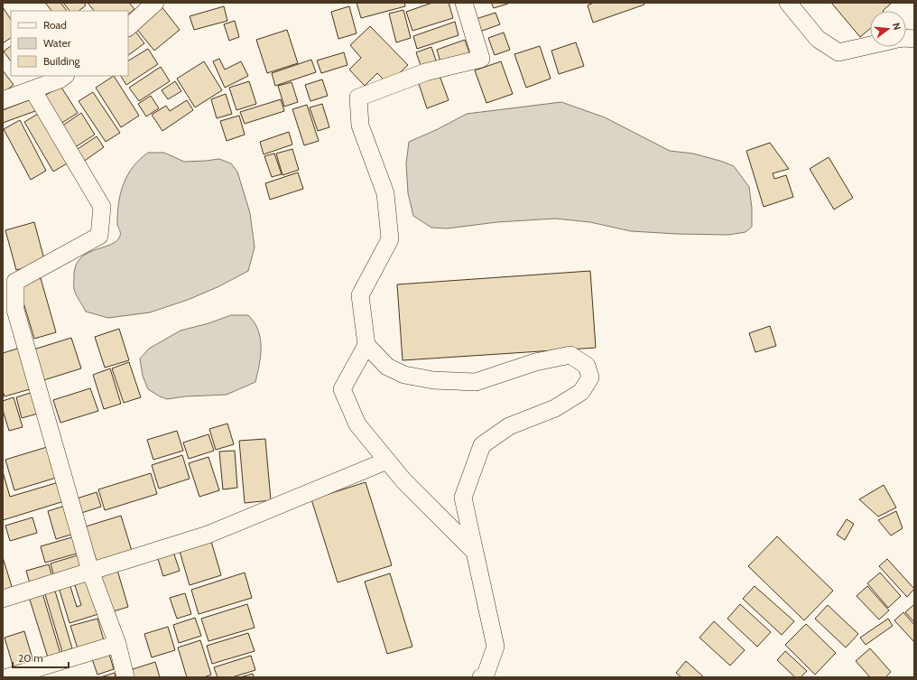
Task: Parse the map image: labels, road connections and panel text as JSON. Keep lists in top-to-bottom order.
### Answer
{
  "legend": ["Road", "Water", "Building"],
  "scale_bar": "20 m",
  "north": "right"
}
